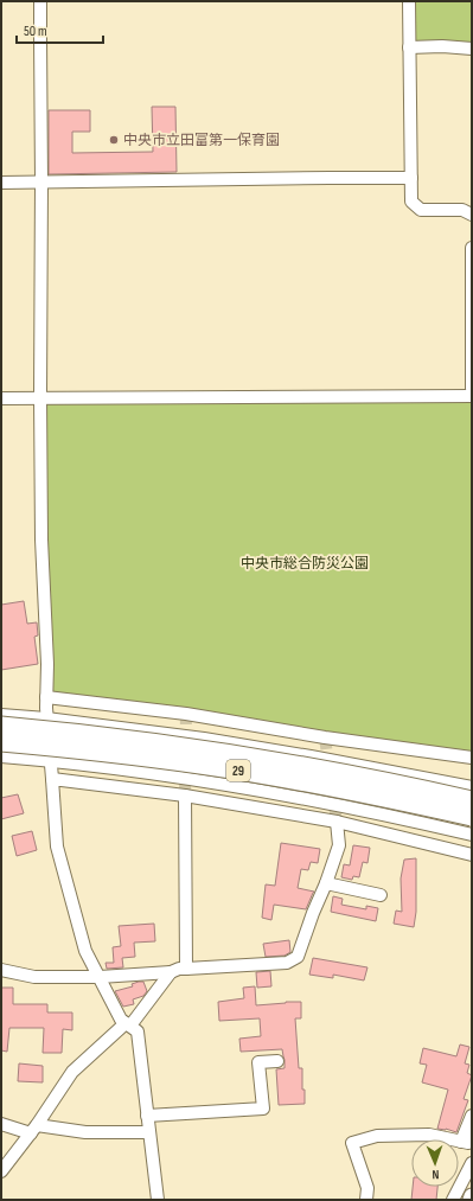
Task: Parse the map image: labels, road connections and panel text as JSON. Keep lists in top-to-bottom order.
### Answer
{
  "streets": {
    "highway": ["29"]
  },
  "parks": ["中央市総合防災公園"],
  "places": ["中央市立田富第一保育園"],
  "scale_bar": "50 m",
  "north": "bottom"
}
